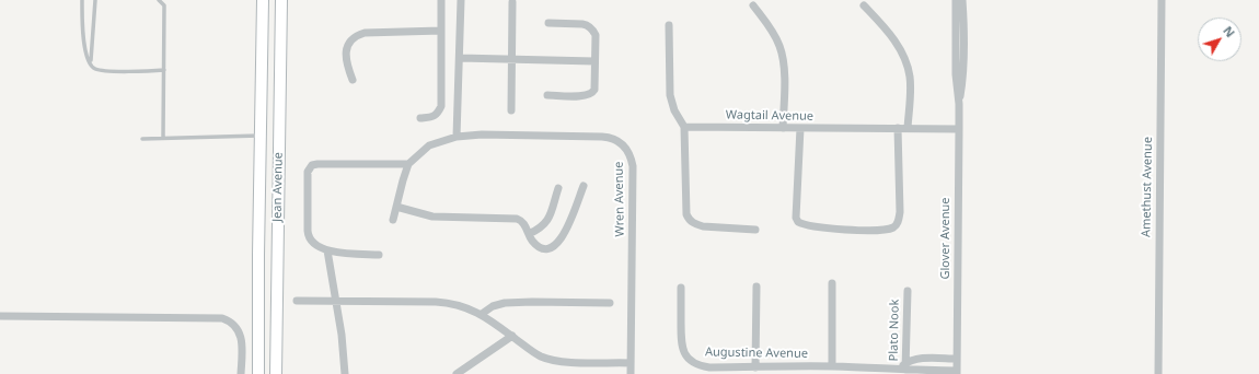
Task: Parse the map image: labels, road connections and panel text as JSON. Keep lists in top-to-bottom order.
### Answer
{
  "streets": {
    "main road": ["Jean Avenue"],
    "street": [
      "Wagtail Avenue",
      "Amethust Avenue",
      "Wren Avenue",
      "Glover Avenue",
      "Plato Nook",
      "Augustine Avenue"
    ]
  },
  "crossings": [
    ["Wagtail Avenue", "Glover Avenue"],
    ["Glover Avenue", "Augustine Avenue"],
    ["Plato Nook", "Augustine Avenue"]
  ],
  "north": "top right"
}
